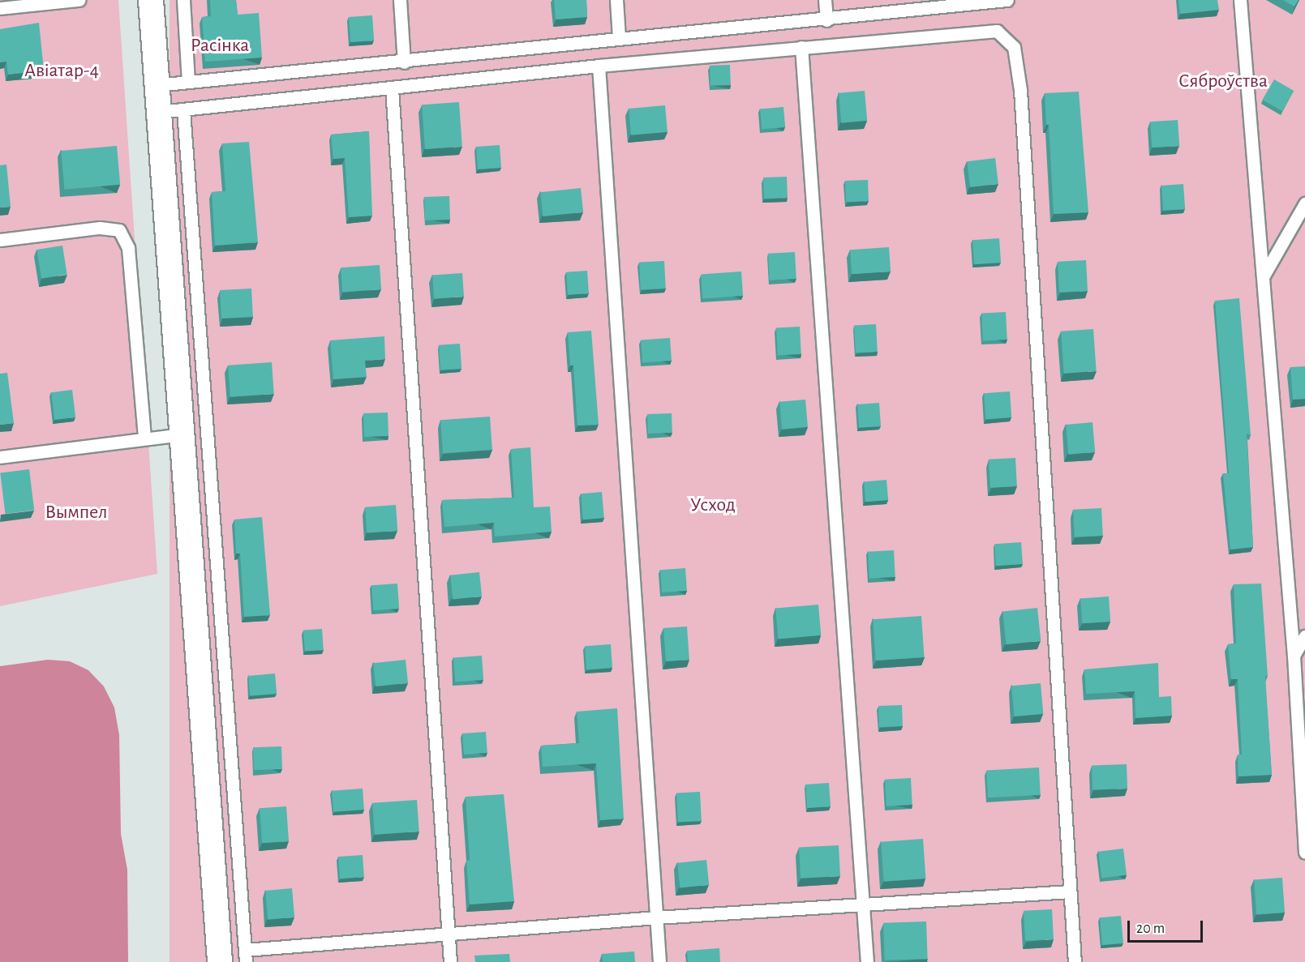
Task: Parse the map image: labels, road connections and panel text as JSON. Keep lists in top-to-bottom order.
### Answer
{
  "parks": [
    "Расінка",
    "Авіатар-4",
    "Сяброўства",
    "Усход",
    "Вымпел"
  ],
  "scale_bar": "20 m"
}
